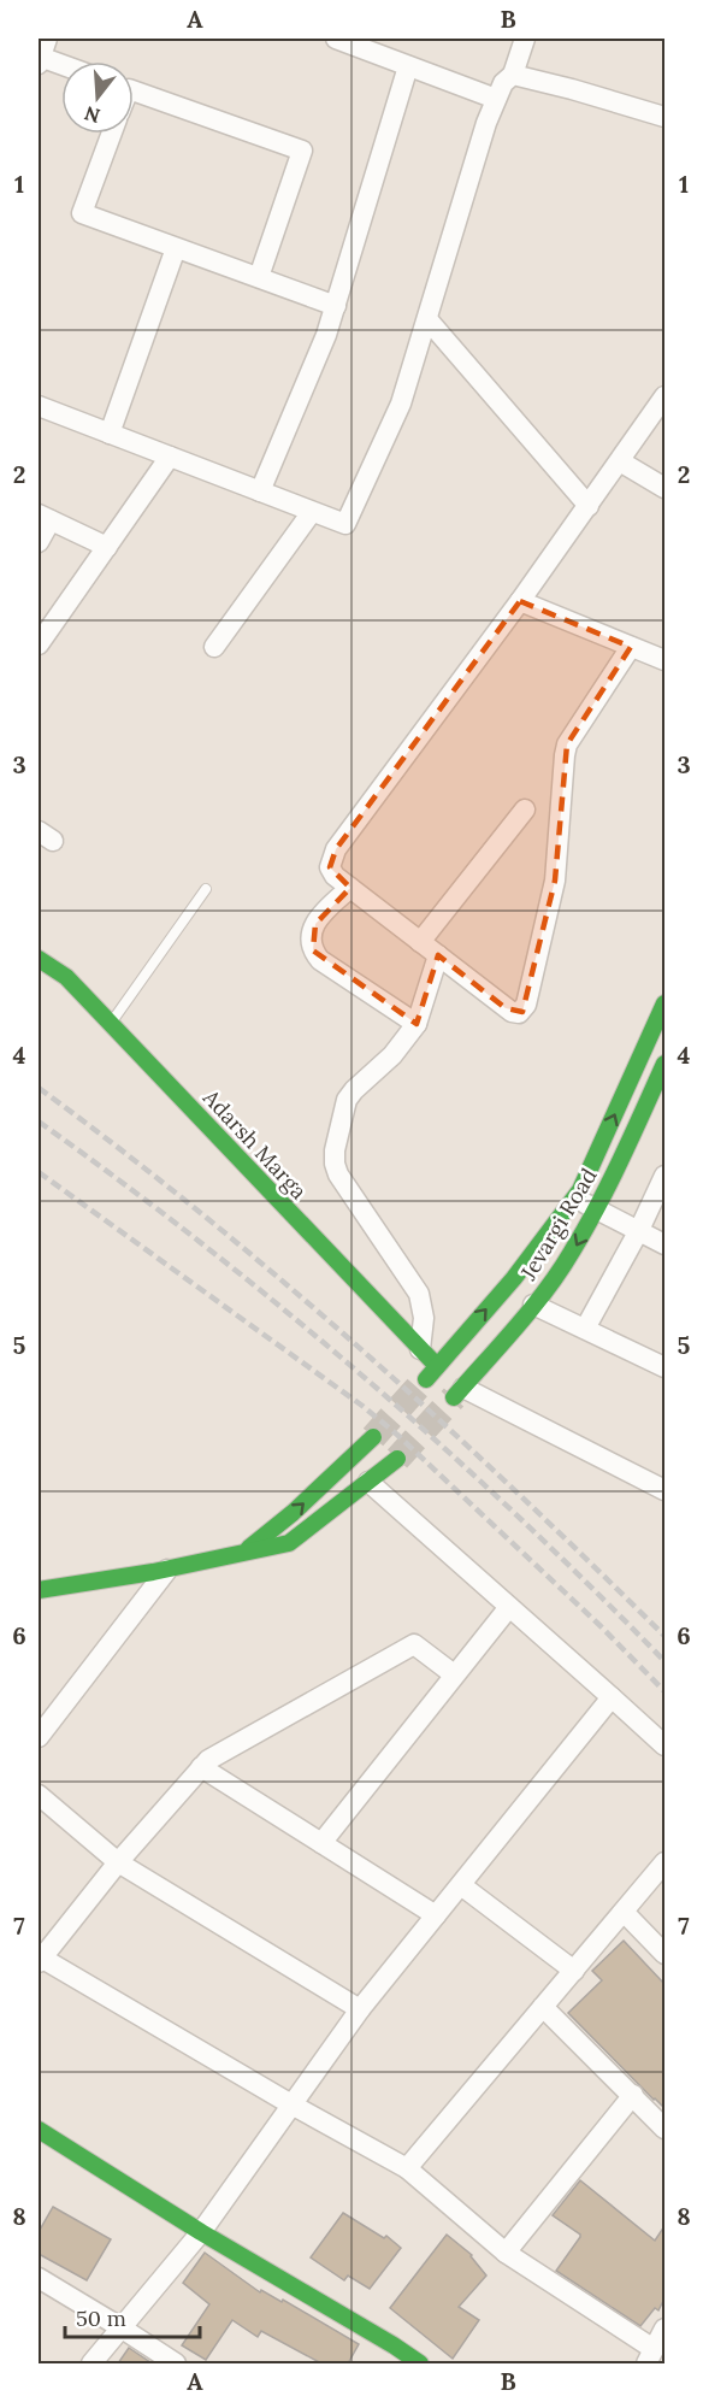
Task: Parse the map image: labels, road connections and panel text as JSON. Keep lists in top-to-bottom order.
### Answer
{
  "streets": {
    "main road": ["Adarsh Marga", "Jevargi Road"]
  },
  "scale_bar": "50 m",
  "north": "bottom",
  "grid": {
    "columns": ["A", "B"],
    "rows": [
      "1",
      "2",
      "3",
      "4",
      "5",
      "6",
      "7",
      "8"
    ]
  }
}
